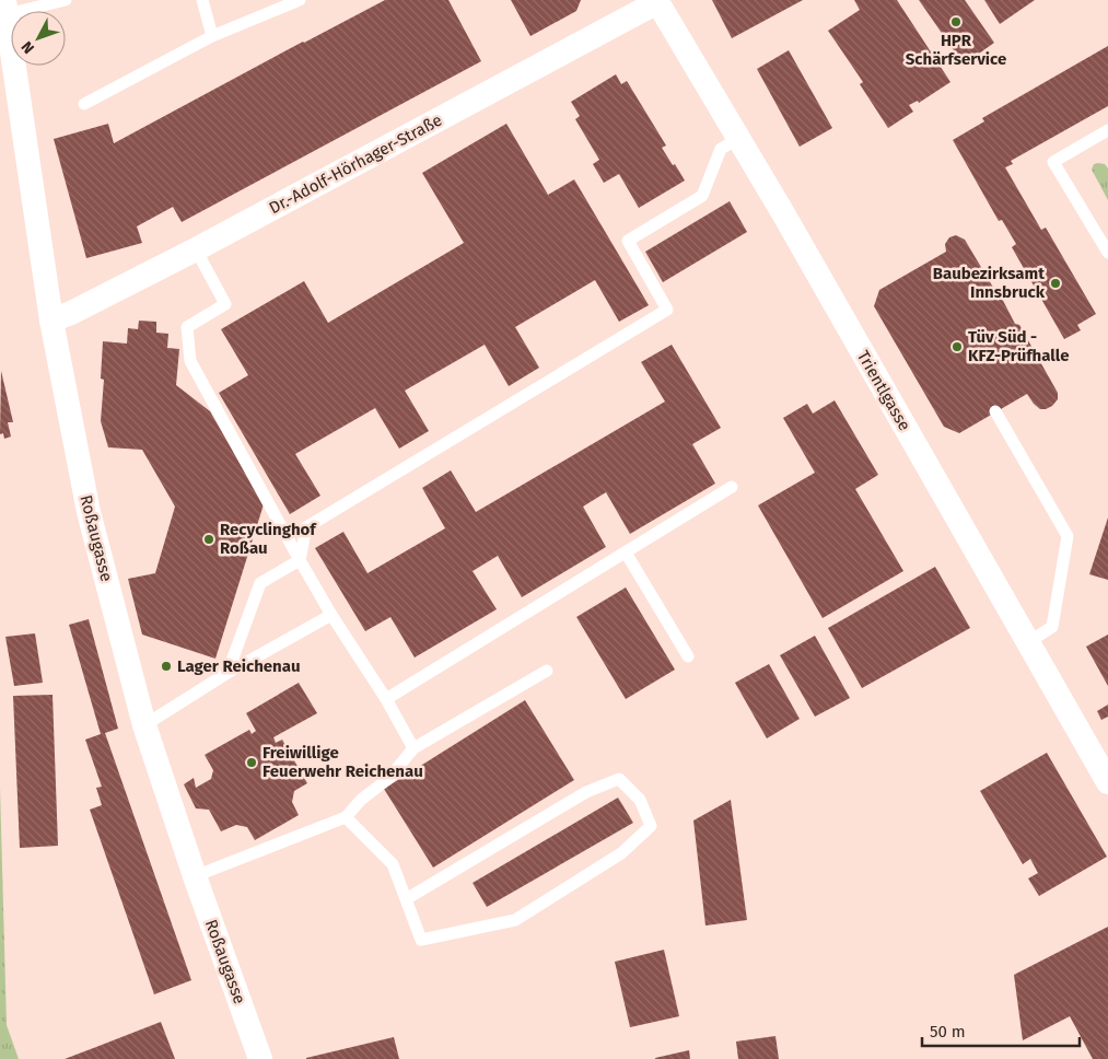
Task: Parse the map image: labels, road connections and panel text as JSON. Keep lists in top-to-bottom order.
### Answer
{
  "streets": {
    "street": ["Dr.-Adolf-Hörhager-Straße", "Trientlgasse", "Roßaugasse"]
  },
  "crossings": [
    ["Dr.-Adolf-Hörhager-Straße", "Trientlgasse"],
    ["Dr.-Adolf-Hörhager-Straße", "Roßaugasse"]
  ],
  "places": [
    "HPR Schärfservice",
    "Baubezirksamt Innsbruck",
    "Tüv Süd - KFZ-Prüfhalle",
    "Recyclinghof Roßau",
    "Lager Reichenau",
    "Freiwillige Feuerwehr Reichenau"
  ],
  "scale_bar": "50 m",
  "north": "bottom left"
}
